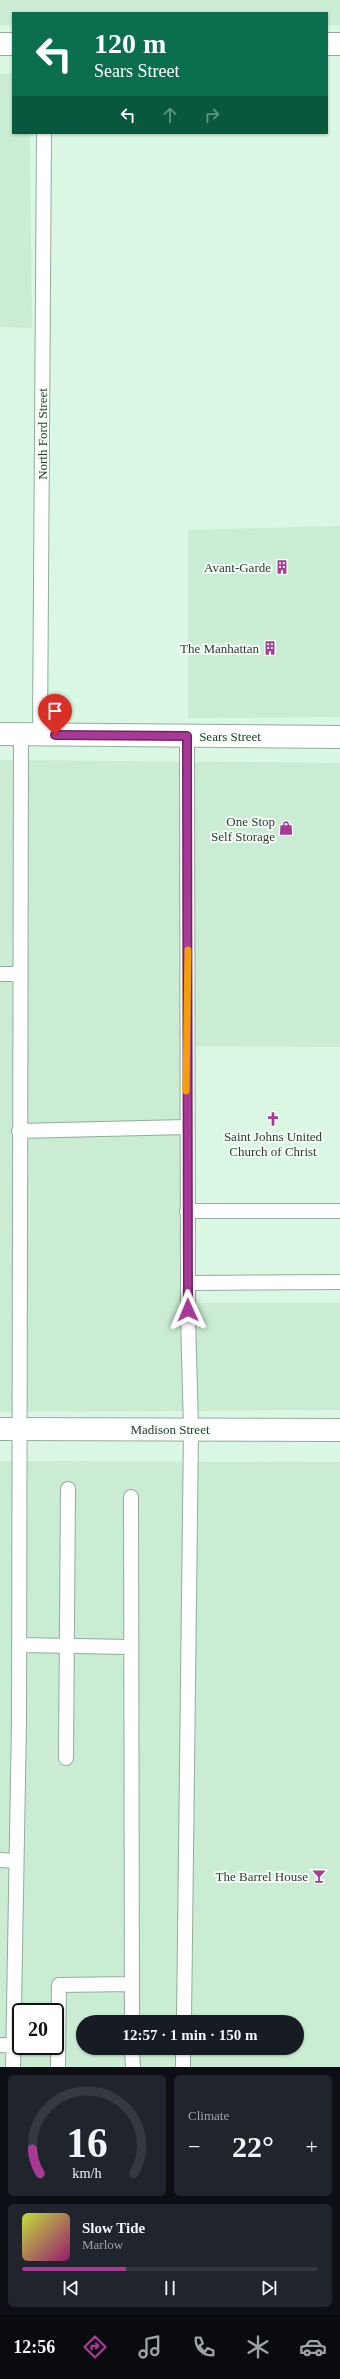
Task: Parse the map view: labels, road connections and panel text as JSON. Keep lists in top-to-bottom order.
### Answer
{
  "streets": {
    "street": ["Sears Street", "Madison Street"],
    "lane": ["North Ford Street"]
  },
  "crossings": [
    ["North Ford Street", "Sears Street"],
    ["North Ford Street", "Madison Street"]
  ],
  "places": {
    "building": ["Avant-Garde", "The Manhattan"],
    "shop": ["One Stop Self Storage"],
    "church": ["Saint Johns United Church of Christ"],
    "bar": ["The Barrel House"]
  },
  "page": {
    "turn": ["120 m", "Sears Street"],
    "limit": "20",
    "trip": "12:57 · 1 min · 150 m",
    "tile": "Climate",
    "heat": ["−", "22°", "+"],
    "song": ["Slow Tide", "Marlow"],
    "tabs": "12:56",
    "gauge": ["16", "km/h"]
  }
}
